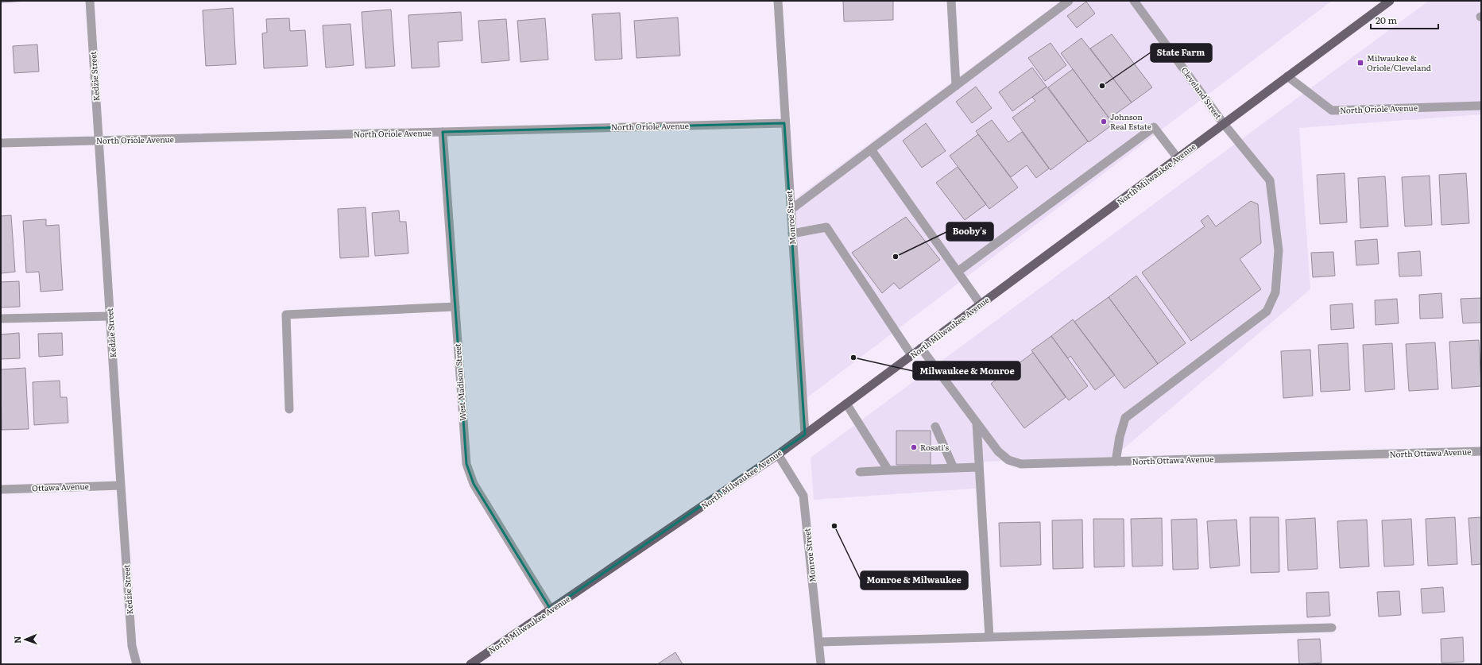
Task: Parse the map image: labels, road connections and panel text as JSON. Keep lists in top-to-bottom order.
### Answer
{
  "streets": {
    "main road": ["North Milwaukee Avenue"],
    "street": [
      "Kedzie Street",
      "Cleveland Street",
      "North Oriole Avenue",
      "Monroe Street",
      "West Madison Street",
      "North Ottawa Avenue",
      "Ottawa Avenue"
    ]
  },
  "crossings": [
    ["Kedzie Street", "North Oriole Avenue"],
    ["Kedzie Street", "Ottawa Avenue"],
    ["Cleveland Street", "North Milwaukee Avenue"],
    ["Cleveland Street", "North Ottawa Avenue"],
    ["North Oriole Avenue", "North Milwaukee Avenue"],
    ["North Oriole Avenue", "Monroe Street"],
    ["North Oriole Avenue", "West Madison Street"],
    ["North Milwaukee Avenue", "Monroe Street"],
    ["North Milwaukee Avenue", "West Madison Street"],
    ["North Milwaukee Avenue", "North Ottawa Avenue"]
  ],
  "places": {
    "transit": ["Milwaukee & Oriole/Cleveland"],
    "other": [
      "State Farm",
      "Johnson Real Estate",
      "Booby's",
      "Milwaukee & Monroe",
      "Rosati's",
      "Monroe & Milwaukee"
    ]
  },
  "scale_bar": "20 m",
  "north": "left"
}
